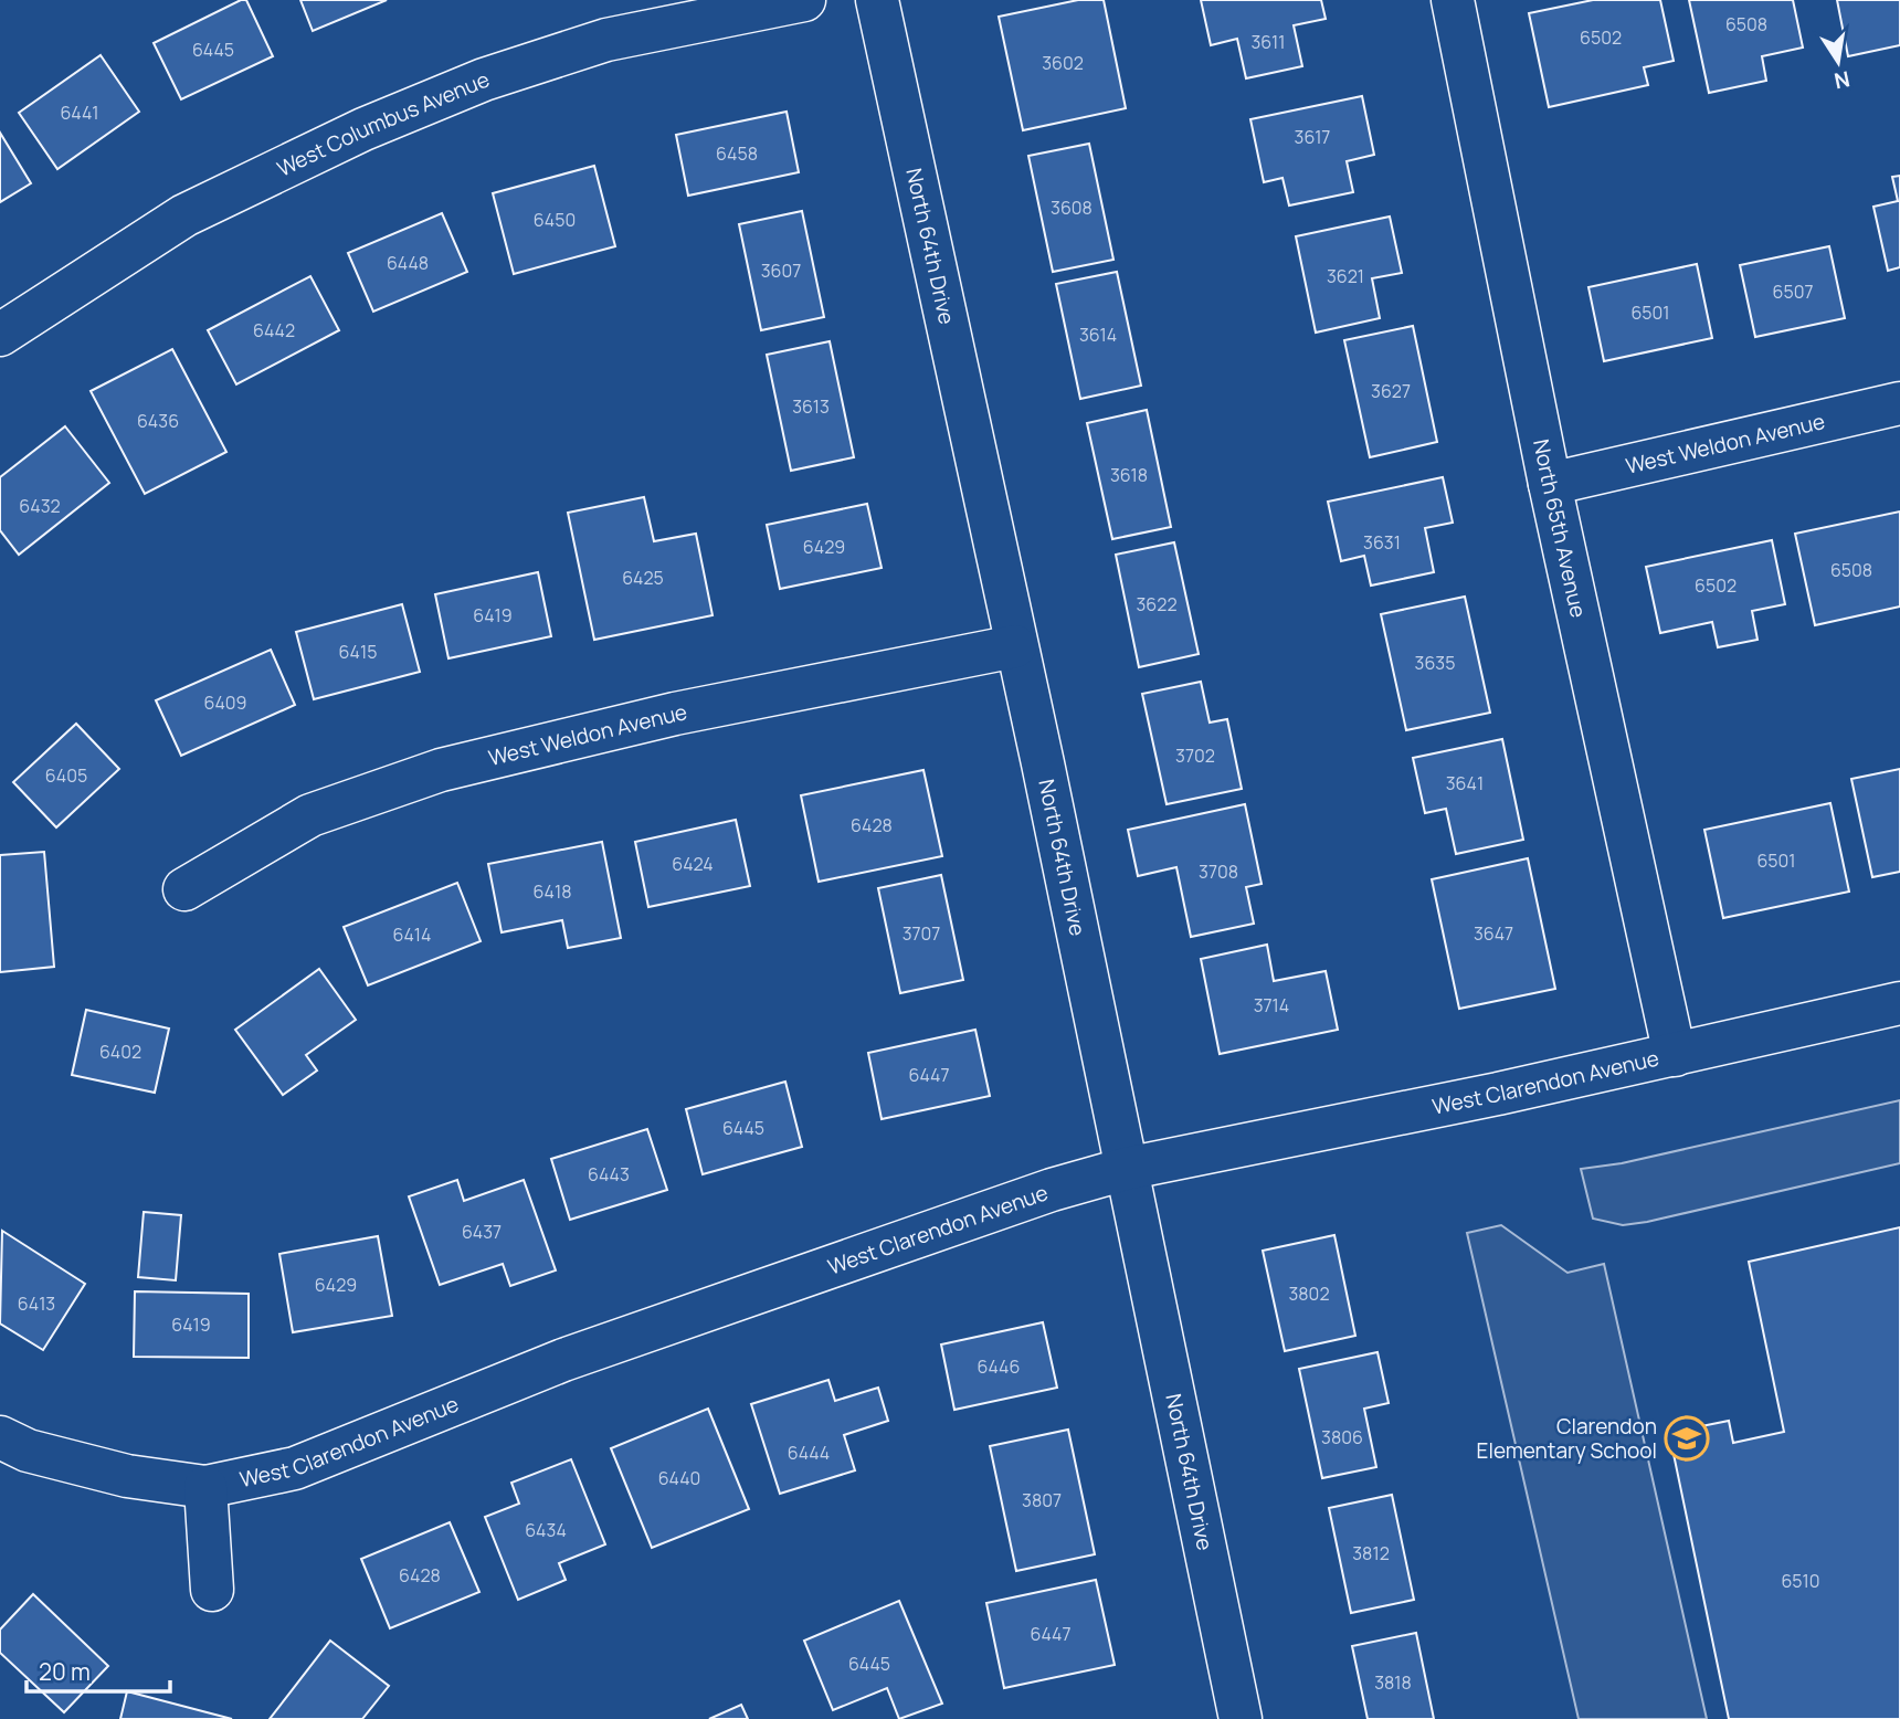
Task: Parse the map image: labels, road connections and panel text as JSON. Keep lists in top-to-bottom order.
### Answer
{
  "streets": {
    "street": [
      "West Columbus Avenue",
      "North 64th Drive",
      "West Weldon Avenue",
      "North 65th Avenue",
      "West Clarendon Avenue"
    ]
  },
  "crossings": [
    ["North 64th Drive", "West Weldon Avenue"],
    ["North 64th Drive", "West Clarendon Avenue"],
    ["West Weldon Avenue", "North 65th Avenue"],
    ["North 65th Avenue", "West Clarendon Avenue"]
  ],
  "places": {
    "school or university": ["Clarendon Elementary School"]
  },
  "house_numbers": [
    "6508",
    "6502",
    "3611",
    "6445",
    "3602",
    "6441",
    "3617",
    "6458",
    "3608",
    "6450",
    "6448",
    "3607",
    "3621",
    "6507",
    "6501",
    "6442",
    "3614",
    "3627",
    "3613",
    "6436",
    "3618",
    "6432",
    "3631",
    "6429",
    "6508",
    "6425",
    "6502",
    "3622",
    "6419",
    "6415",
    "3635",
    "6409",
    "3702",
    "6405",
    "3641",
    "6428",
    "6501",
    "6424",
    "3708",
    "6418",
    "3707",
    "3647",
    "6414",
    "3714",
    "6402",
    "6447",
    "6445",
    "6443",
    "6437",
    "6429",
    "3802",
    "6413",
    "6419",
    "6446",
    "3806",
    "6444",
    "6440",
    "3807",
    "6434",
    "3812",
    "6428",
    "6510",
    "6447",
    "6445",
    "3818"
  ],
  "scale_bar": "20 m",
  "north": "bottom"
}
